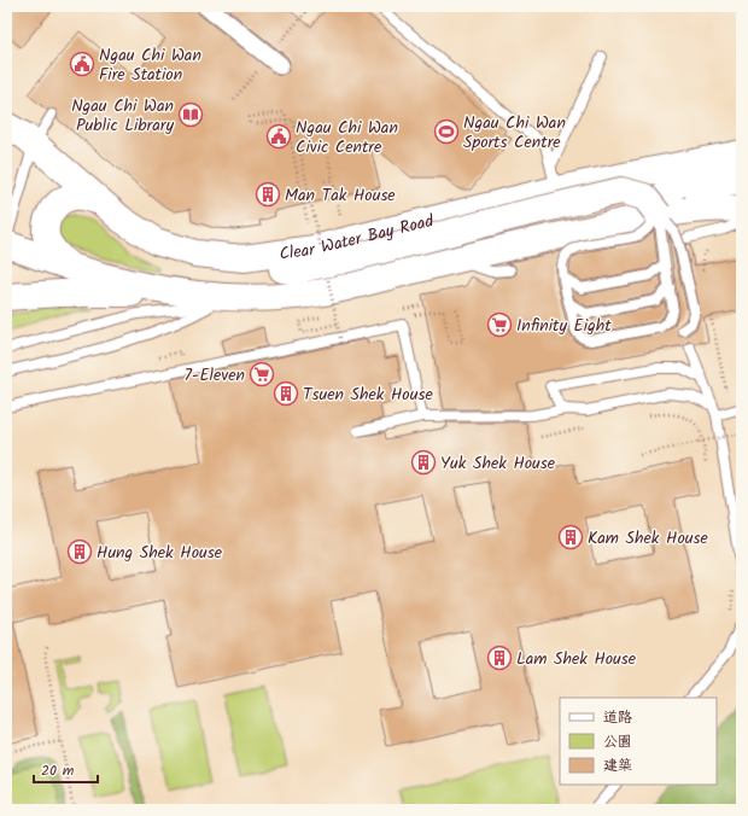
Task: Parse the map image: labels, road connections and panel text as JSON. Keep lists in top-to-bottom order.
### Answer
{
  "streets": {
    "main road": ["Clear Water Bay Road"]
  },
  "places": {
    "public building": ["Ngau Chi Wan Fire Station", "Ngau Chi Wan Civic Centre"],
    "library": ["Ngau Chi Wan Public Library"],
    "sports": ["Ngau Chi Wan Sports Centre"],
    "building": [
      "Man Tak House",
      "Tsuen Shek House",
      "Yuk Shek House",
      "Kam Shek House",
      "Hung Shek House",
      "Lam Shek House"
    ],
    "supermarket": ["Infinity Eight", "7-Eleven"]
  },
  "legend": ["道路", "公園", "建築"],
  "scale_bar": "20 m"
}
